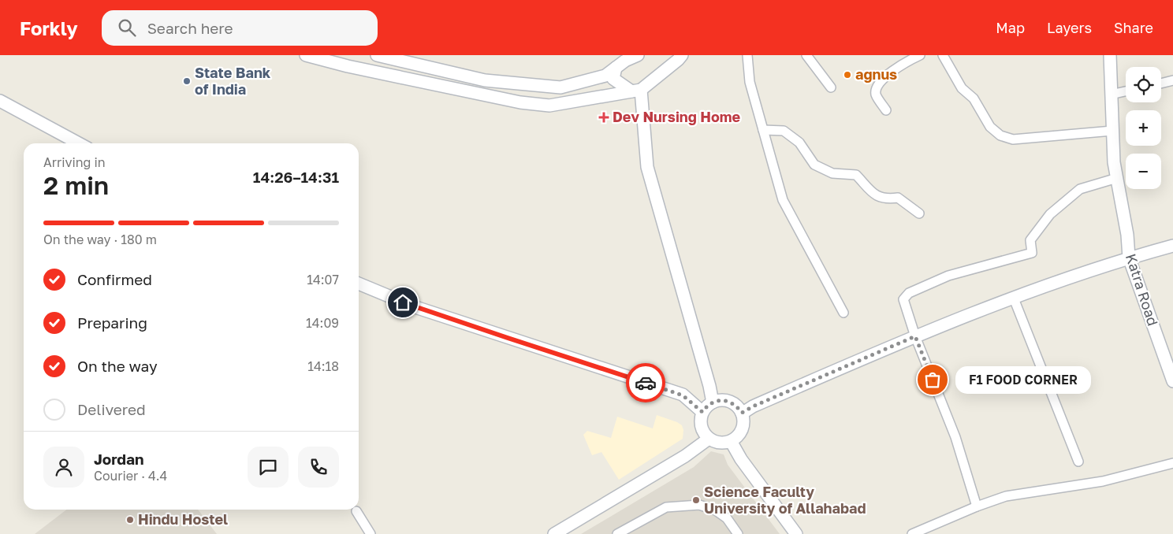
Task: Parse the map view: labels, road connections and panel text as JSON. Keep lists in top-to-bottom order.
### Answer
{
  "streets": {
    "main road": ["Katra Road"]
  },
  "places": {
    "other": [
      "agnus",
      "State Bank of India",
      "F1 FOOD CORNER",
      "Science Faculty University of Allahabad",
      "Hindu Hostel"
    ],
    "health": ["Dev Nursing Home"]
  },
  "page": {
    "header": "Forkly",
    "search": "Search here",
    "nav": ["Map", "Layers", "Share"],
    "map_buttons": ["+", "−"],
    "heading": ["2 min", "Arriving in", "14:26–14:31"],
    "panel": ["Jordan", "Courier · 4.4"],
    "bar": "On the way · 180 m",
    "list": [
      ["Confirmed", "14:07"],
      ["Preparing", "14:09"],
      ["On the way", "14:18"],
      "Delivered"
    ],
    "bubble": "F1 FOOD CORNER"
  }
}
